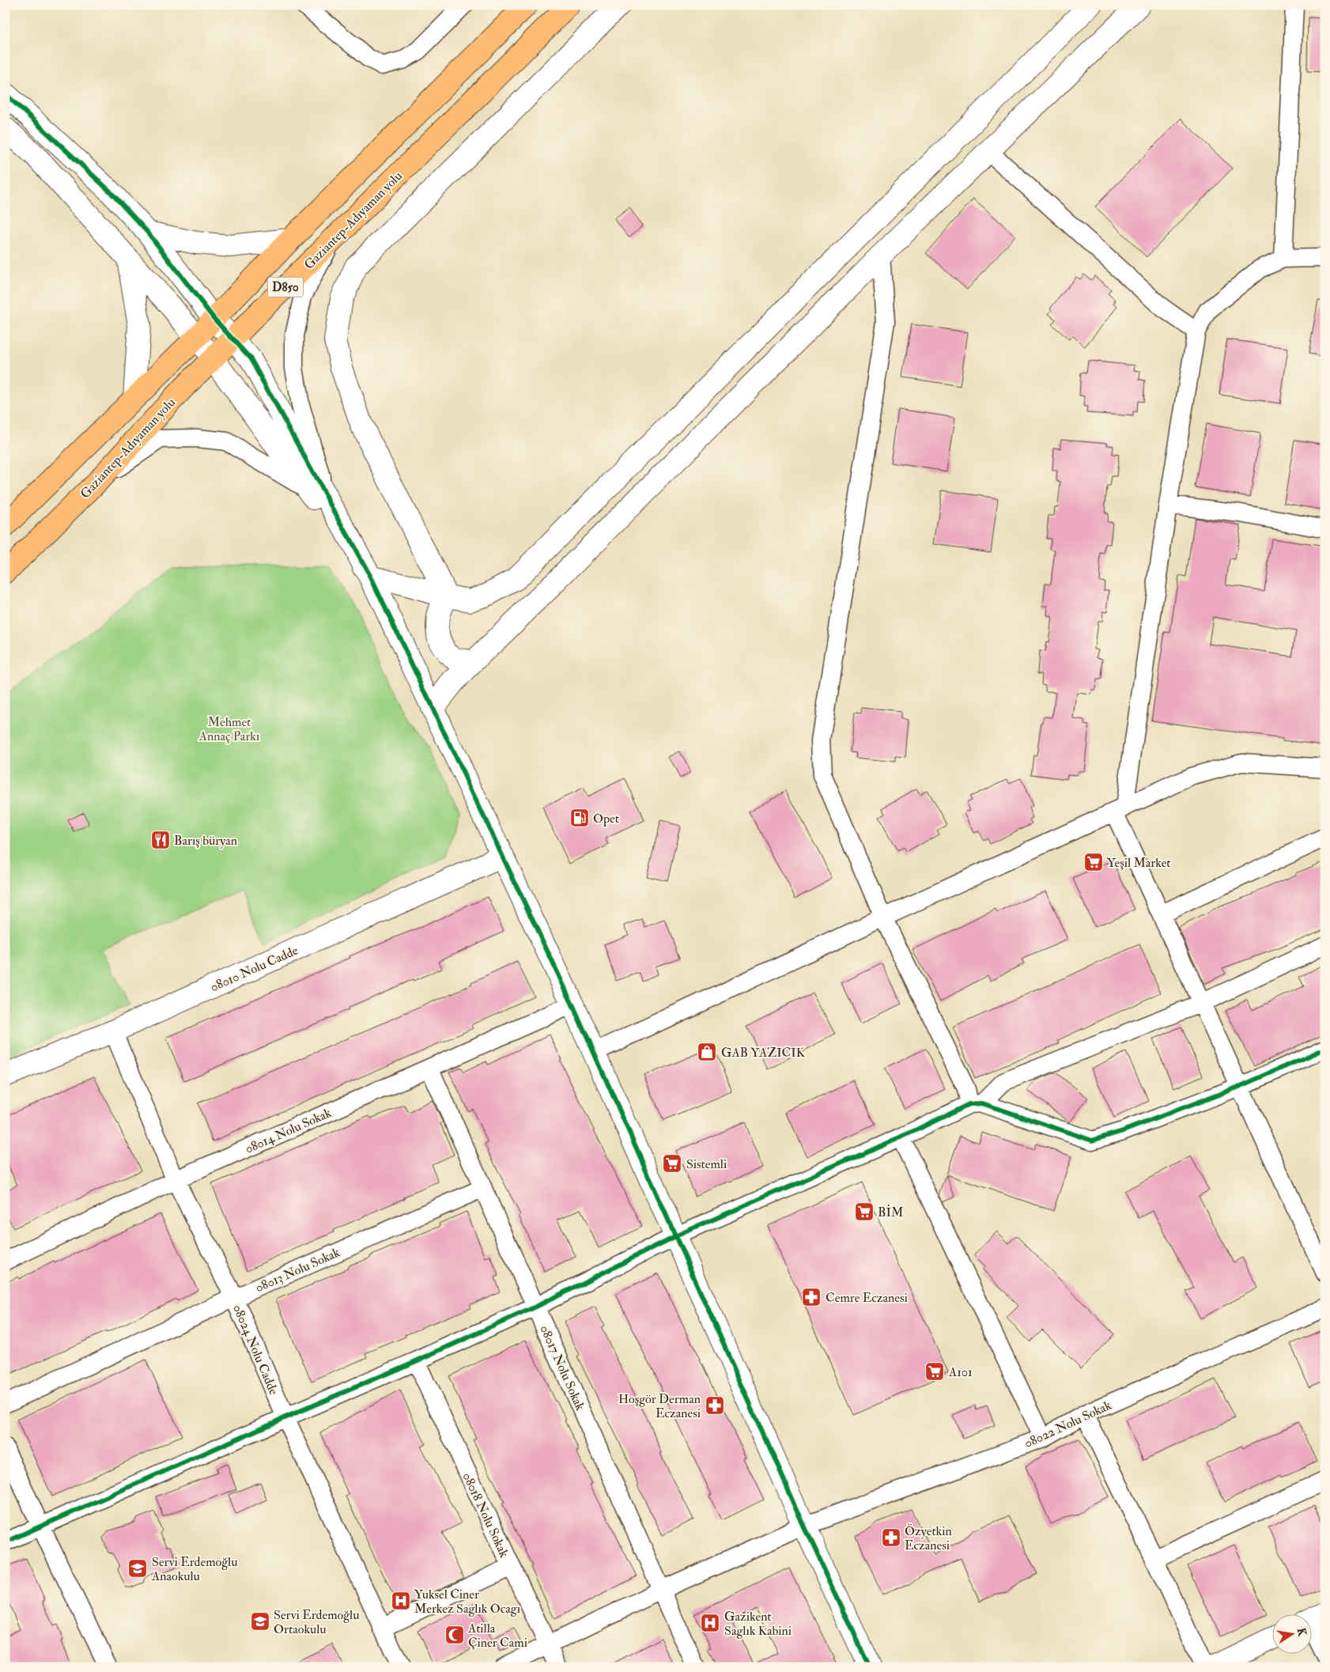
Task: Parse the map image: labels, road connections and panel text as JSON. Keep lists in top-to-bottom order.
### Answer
{
  "streets": {
    "highway": ["Gaziantep-Adıyaman yolu", "D850"],
    "street": [
      "08010 Nolu Cadde",
      "08014 Nolu Sokak",
      "08013 Nolu Sokak",
      "08024 Nolu Cadde",
      "08017 Nolu Sokak",
      "08022 Nolu Sokak",
      "08018 Nolu Sokak"
    ]
  },
  "crossings": [
    ["08010 Nolu Cadde", "08024 Nolu Cadde"],
    ["08014 Nolu Sokak", "08024 Nolu Cadde"],
    ["08014 Nolu Sokak", "08017 Nolu Sokak"],
    ["08013 Nolu Sokak", "08024 Nolu Cadde"],
    ["08013 Nolu Sokak", "08017 Nolu Sokak"],
    ["08017 Nolu Sokak", "08022 Nolu Sokak"],
    ["08022 Nolu Sokak", "08018 Nolu Sokak"]
  ],
  "parks": ["Mehmet Annaç Parkı"],
  "places": {
    "fuel station": ["Opet"],
    "restaurant": ["Barış büryan"],
    "supermarket": [
      "Yeşil Market",
      "Sistemli",
      "BİM",
      "A101"
    ],
    "shop": ["GAB YAZICIK"],
    "pharmacy": ["Cemre Eczanesi", "Hoşgör Derman Eczanesi", "Özyetkin Eczanesi"],
    "school or university": ["Servi Erdemoğlu Anaokulu", "Servi Erdemoğlu Ortaokulu"],
    "hospital": ["Yuksel Ciner Merkez Saglık Ocagı", "Gazikent Saglık Kabini"],
    "mosque": ["Atilla Çiner Cami"]
  },
  "north": "right"
}
